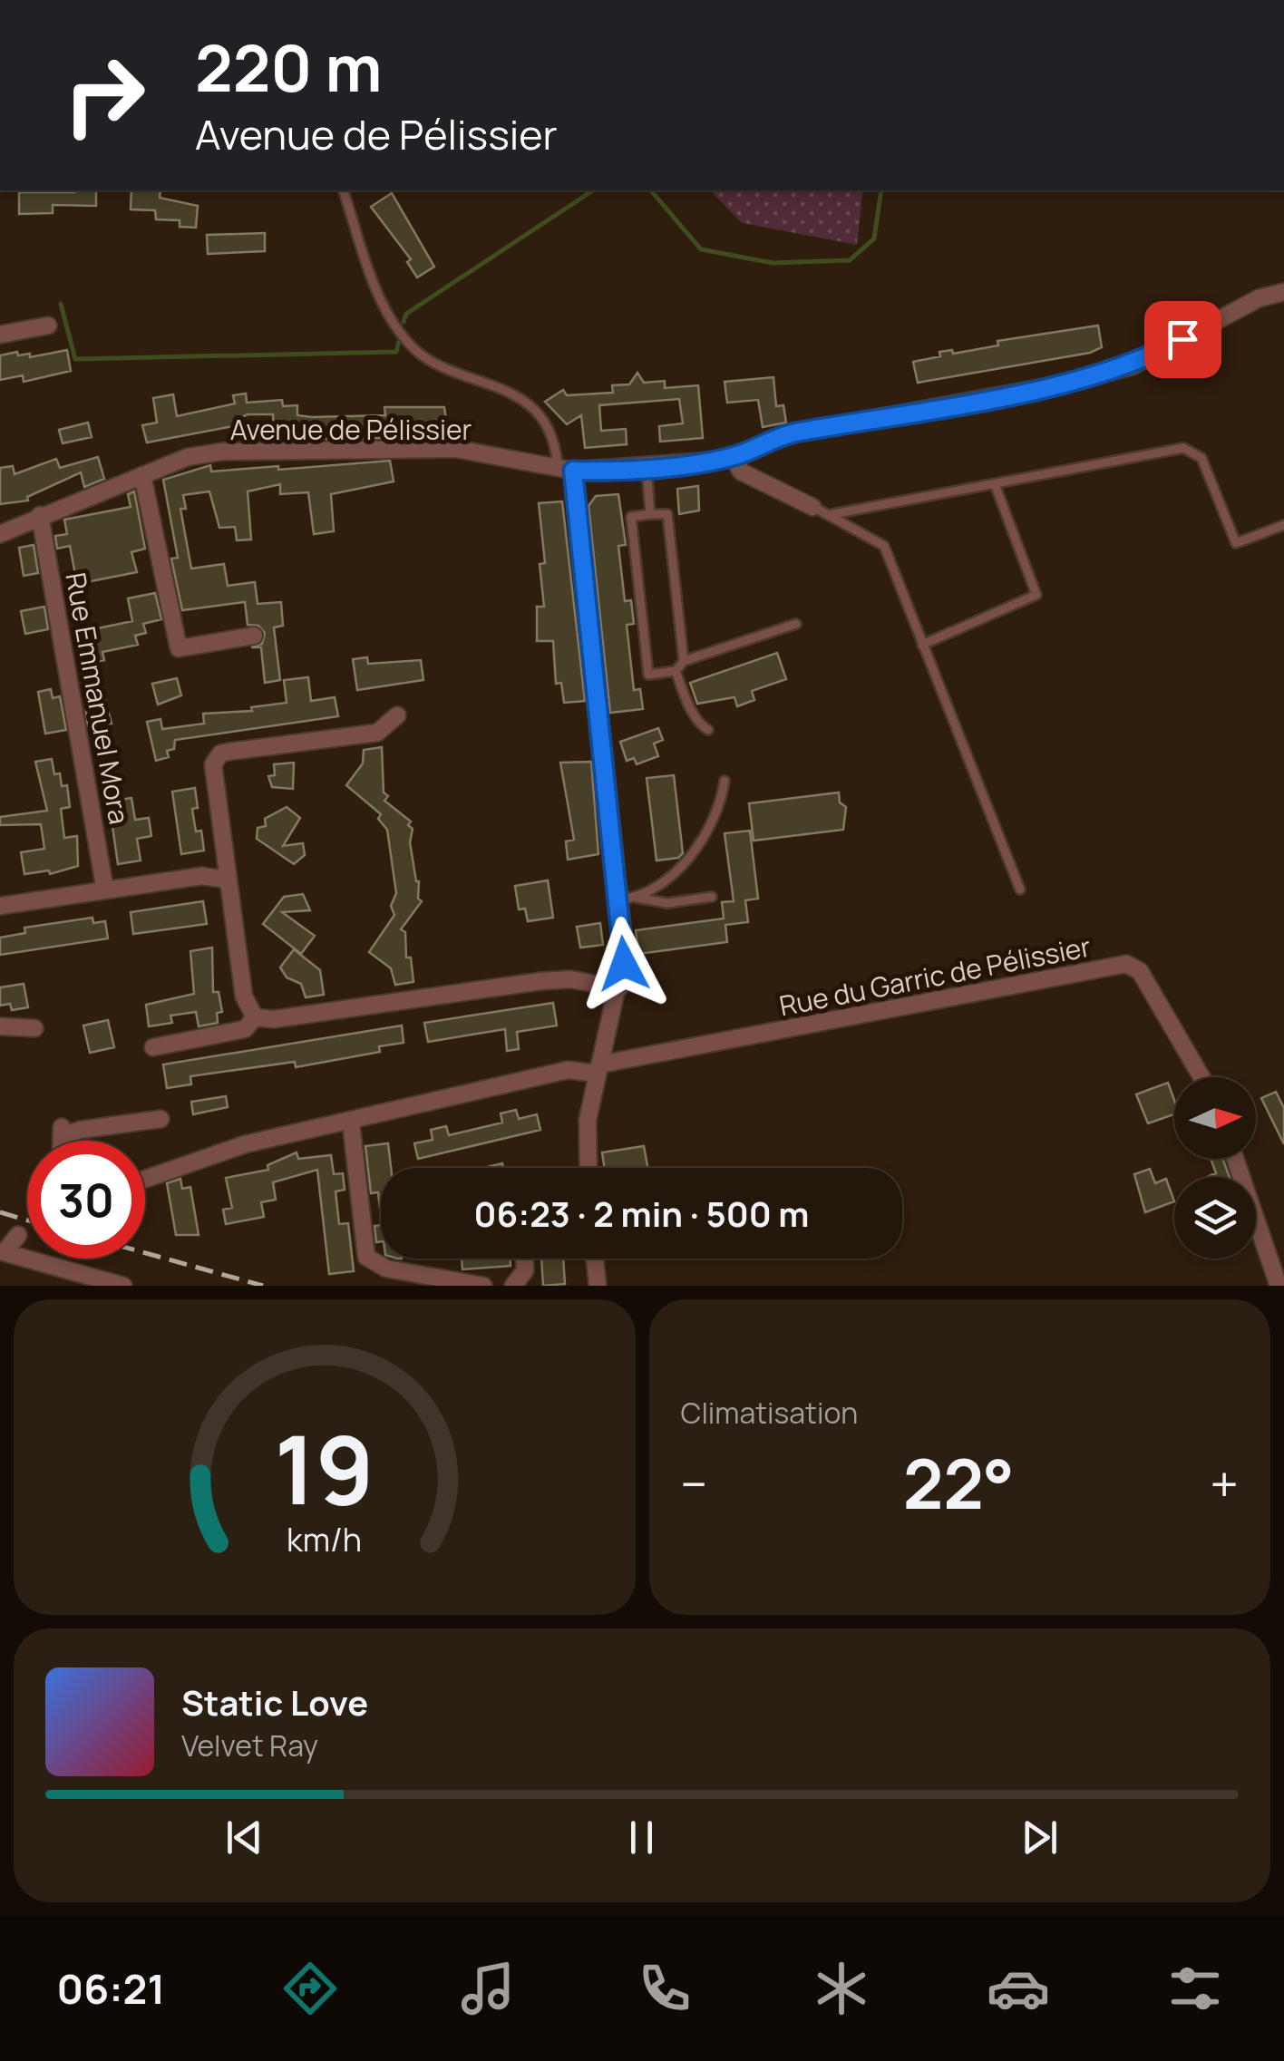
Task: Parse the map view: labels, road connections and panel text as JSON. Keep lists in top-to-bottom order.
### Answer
{
  "streets": {
    "street": ["Avenue de Pélissier", "Rue Emmanuel Mora", "Rue du Garric de Pélissier"]
  },
  "crossings": [
    ["Avenue de Pélissier", "Rue Emmanuel Mora"]
  ],
  "north": "right",
  "page": {
    "turn": ["220 m", "Avenue de Pélissier"],
    "limit": "30",
    "trip": "06:23 · 2 min · 500 m",
    "tile": "Climatisation",
    "heat": ["−", "22°", "+"],
    "song": ["Static Love", "Velvet Ray"],
    "tabs": "06:21",
    "gauge": ["19", "km/h"]
  }
}
